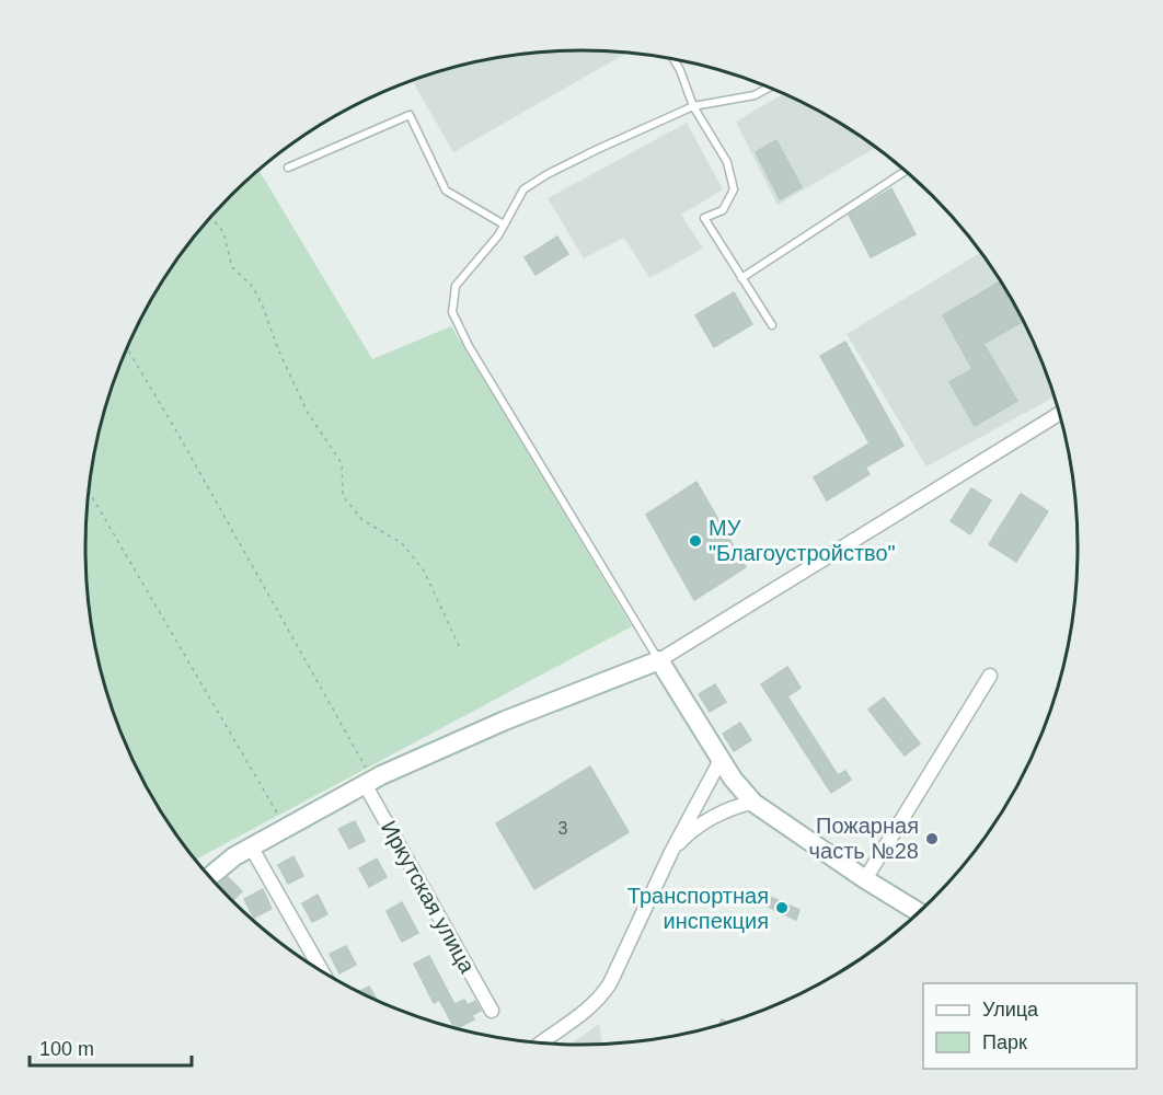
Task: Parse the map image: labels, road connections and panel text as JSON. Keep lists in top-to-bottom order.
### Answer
{
  "streets": {
    "street": ["Иркутская улица"]
  },
  "places": ["МУ \"Благоустройство\"", "Пожарная часть №28", "Транспортная инспекция"],
  "house_numbers": ["3"],
  "legend": ["Улица", "Парк"],
  "scale_bar": "100 m"
}
